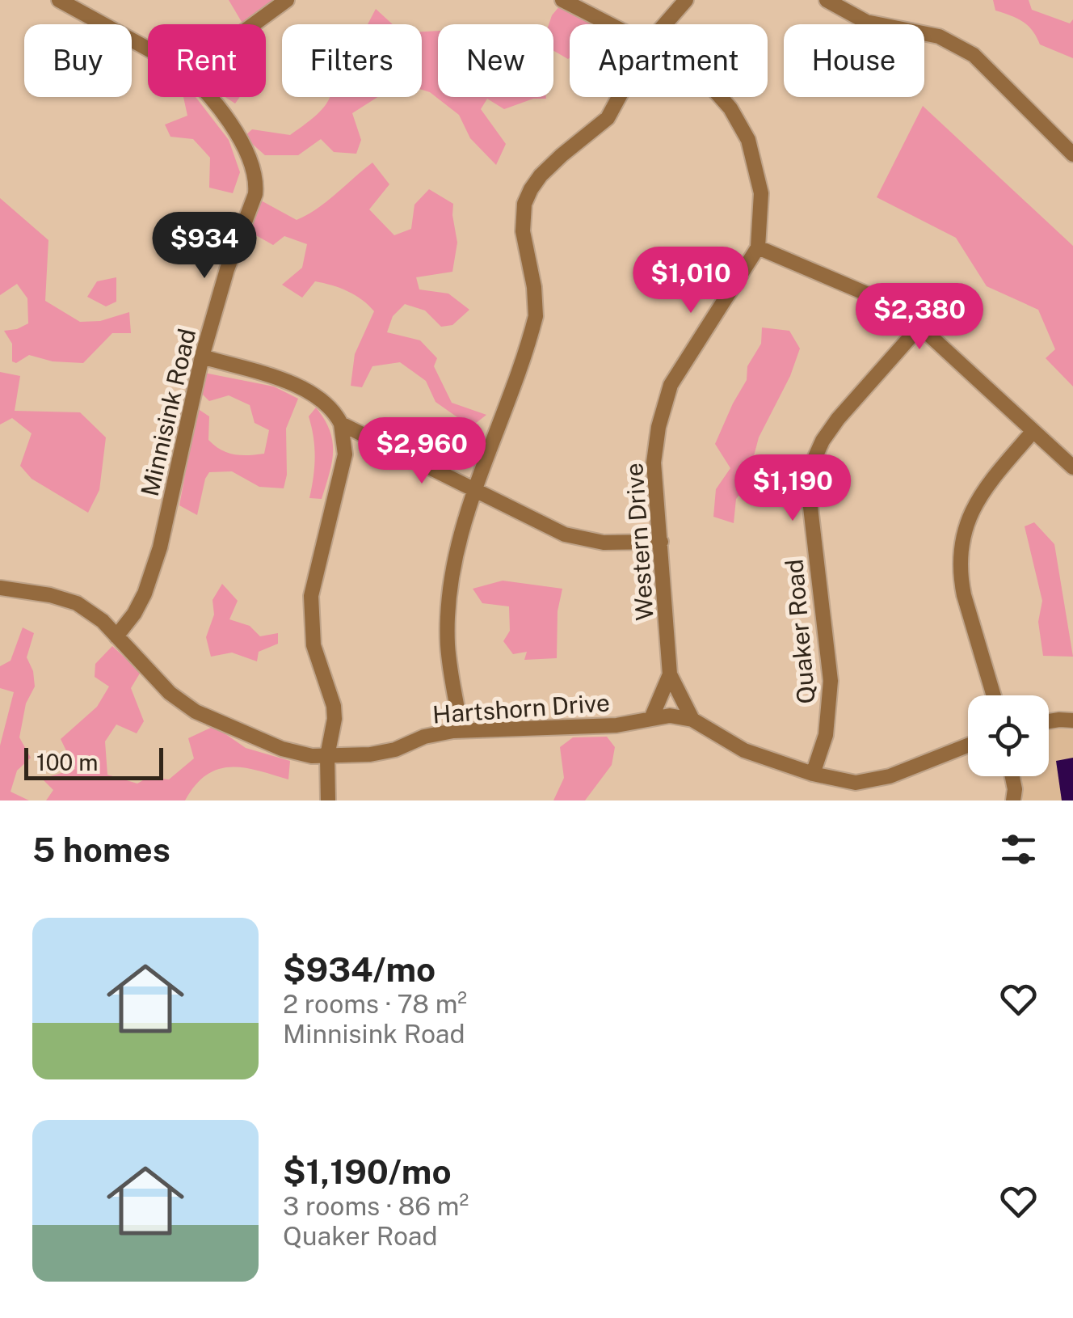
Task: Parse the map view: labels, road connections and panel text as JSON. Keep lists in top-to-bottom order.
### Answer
{
  "streets": {
    "street": [
      "Minnisink Road",
      "Western Drive",
      "Quaker Road",
      "Hartshorn Drive"
    ]
  },
  "crossings": [
    ["Minnisink Road", "Hartshorn Drive"],
    ["Western Drive", "Hartshorn Drive"],
    ["Quaker Road", "Hartshorn Drive"]
  ],
  "scale_bar": "100 m",
  "page": {
    "chip": [
      "Buy",
      "Rent",
      "Filters",
      "New",
      "Apartment",
      "House"
    ],
    "price": [
      "$934",
      "$1,010",
      "$2,380",
      "$2,960",
      "$1,190"
    ],
    "scale": "100 m",
    "heading": "5 homes",
    "list": [
      {
        "name": "$934/mo",
        "note": "2 rooms · 78 m² · Minnisink Road"
      },
      {
        "name": "$1,190/mo",
        "note": "3 rooms · 86 m² · Quaker Road"
      }
    ]
  }
}
